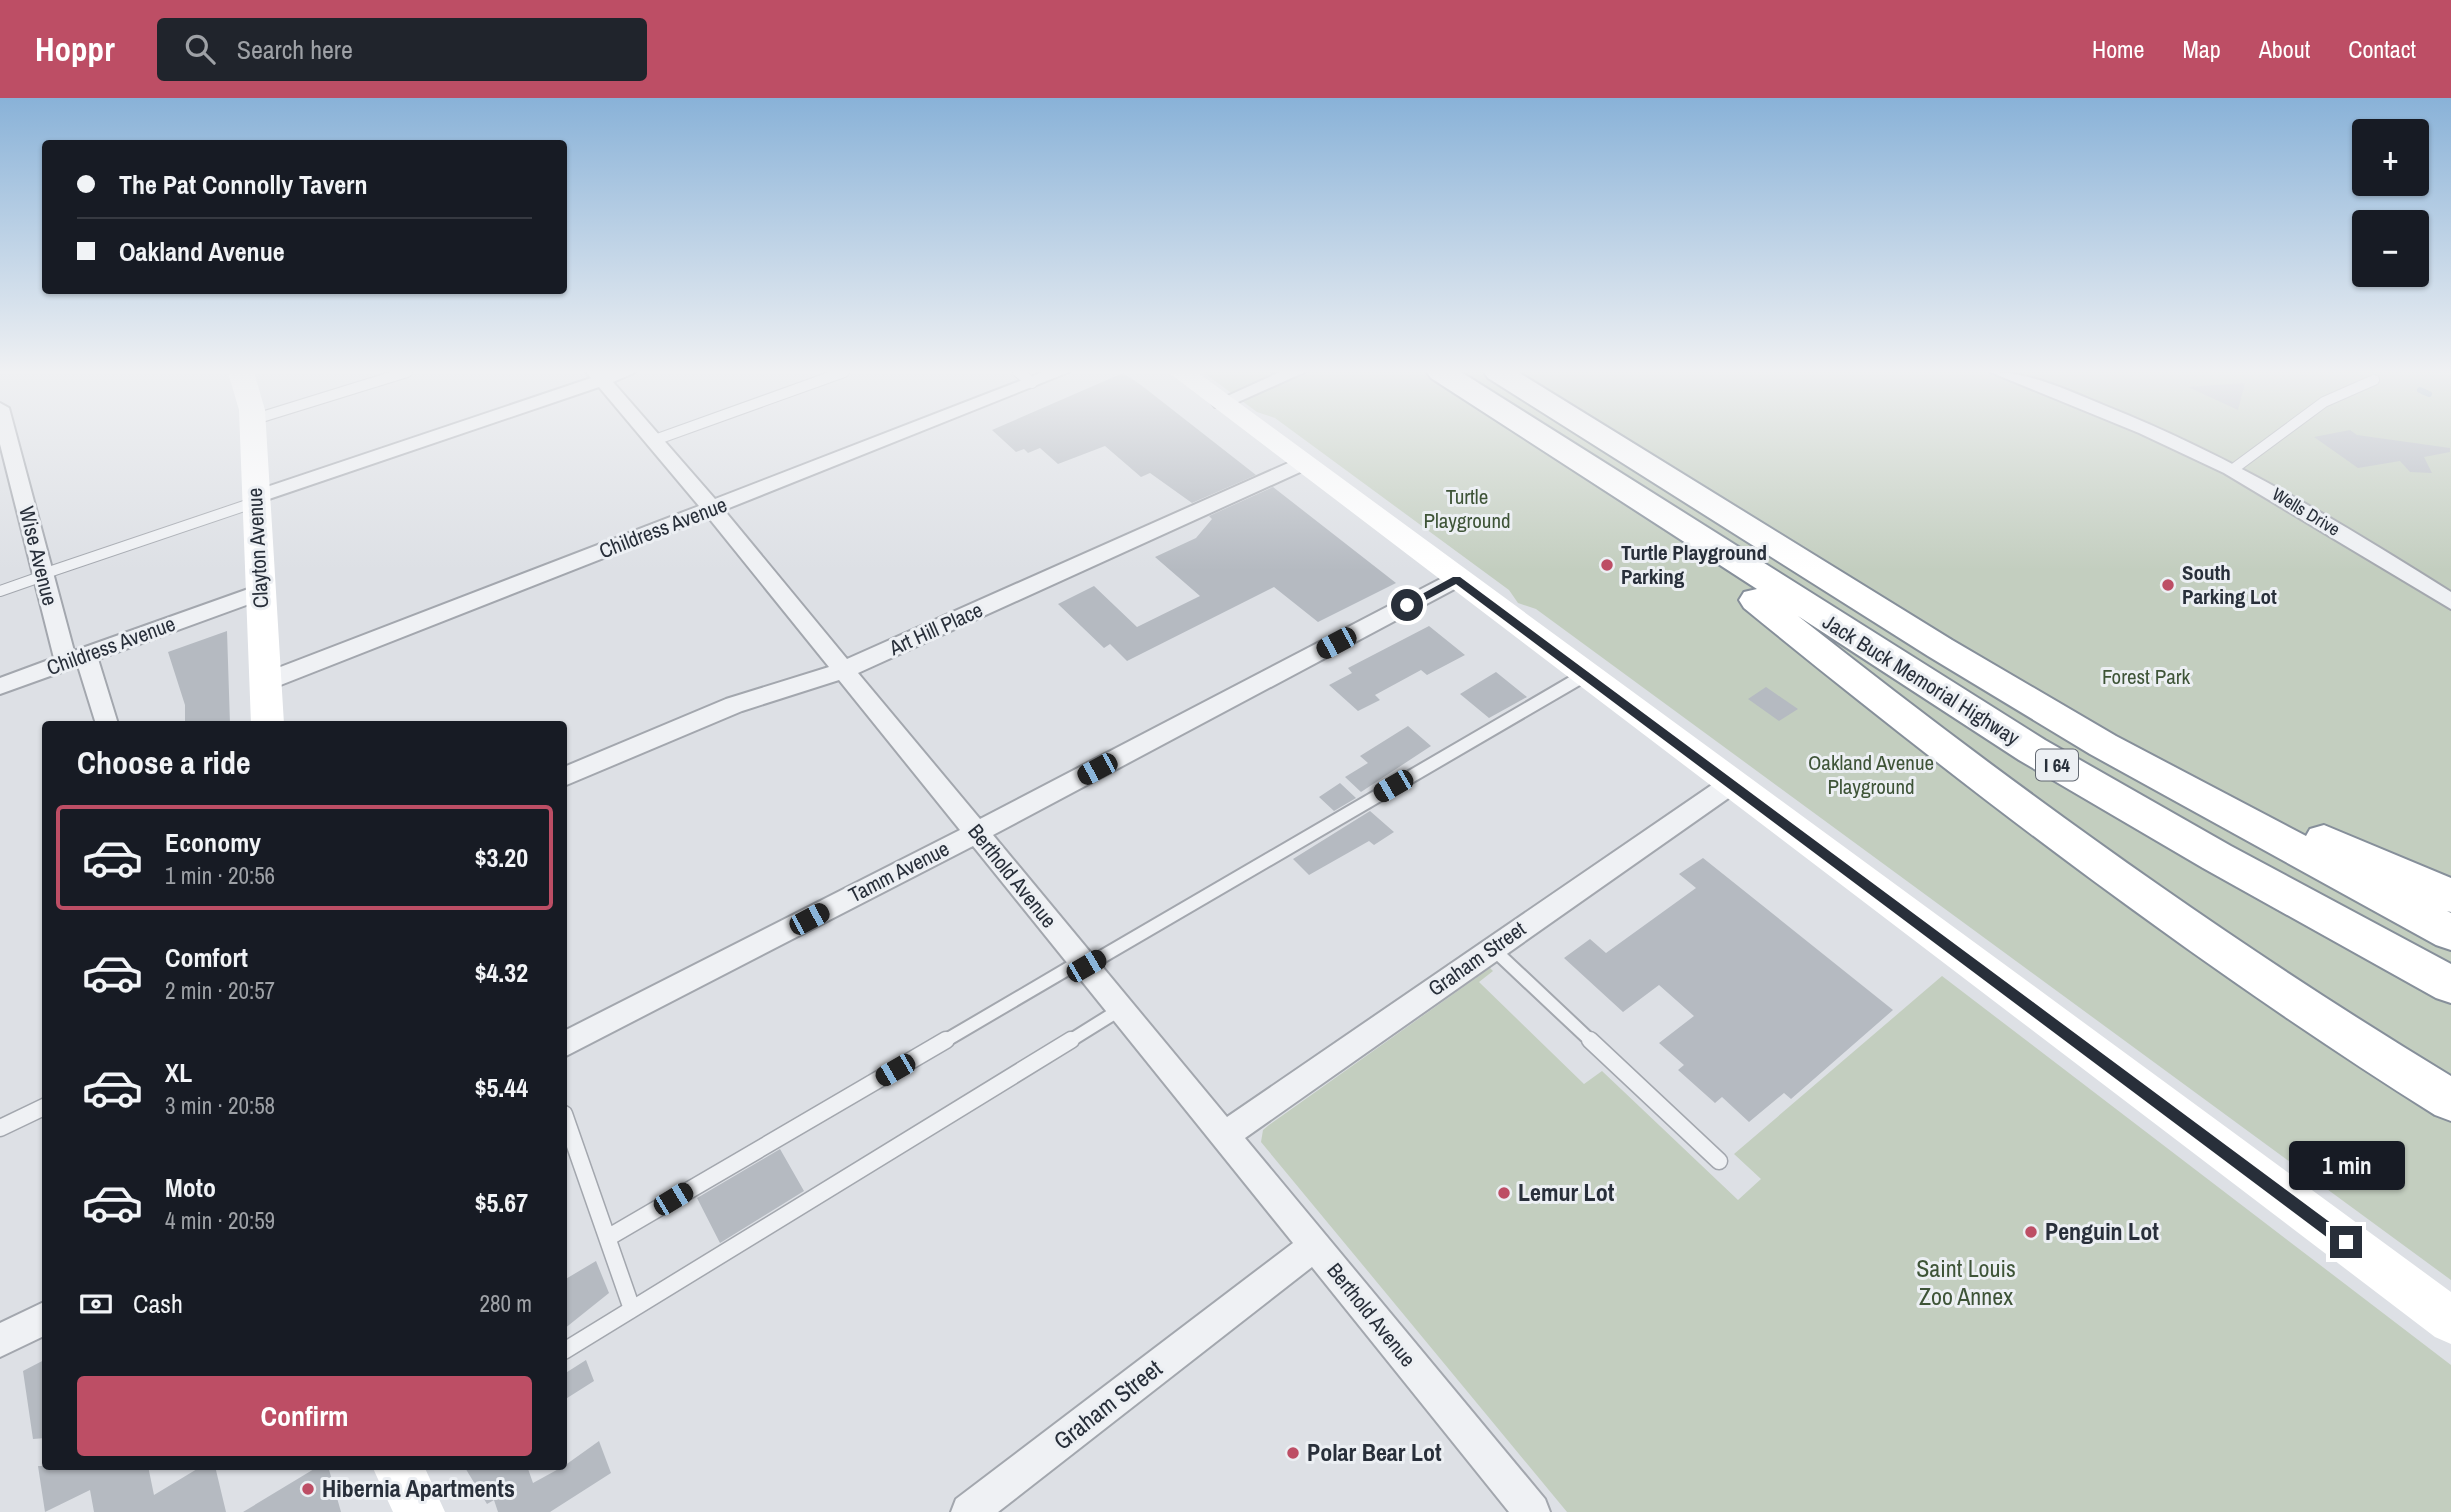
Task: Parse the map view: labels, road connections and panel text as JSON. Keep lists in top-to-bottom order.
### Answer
{
  "streets": {
    "highway": ["Jack Buck Memorial Highway", "I 64"],
    "street": [
      "Wells Drive",
      "Childress Avenue",
      "Clayton Avenue",
      "Wise Avenue",
      "Art Hill Place",
      "Tamm Avenue",
      "Berthold Avenue",
      "Graham Street"
    ]
  },
  "crossings": [
    ["Childress Avenue", "Clayton Avenue"],
    ["Childress Avenue", "Wise Avenue"],
    ["Childress Avenue", "Berthold Avenue"],
    ["Art Hill Place", "Berthold Avenue"],
    ["Tamm Avenue", "Berthold Avenue"],
    ["Berthold Avenue", "Graham Street"]
  ],
  "parks": [
    "Turtle Playground",
    "Forest Park",
    "Oakland Avenue Playground",
    "Saint Louis Zoo Annex"
  ],
  "places": [
    "Turtle Playground Parking",
    "South Parking Lot",
    "Lemur Lot",
    "Penguin Lot",
    "Polar Bear Lot",
    "Hibernia Apartments"
  ],
  "page": {
    "header": "Hoppr",
    "search": "Search here",
    "nav": [
      "Home",
      "Map",
      "About",
      "Contact"
    ],
    "map_buttons": ["+", "−"],
    "banner": ["The Pat Connolly Tavern", "Oakland Avenue"],
    "heading": "Choose a ride",
    "list": [
      {
        "name": "Economy",
        "note": "1 min · 20:56",
        "value": "$3.20"
      },
      {
        "name": "Comfort",
        "note": "2 min · 20:57",
        "value": "$4.32"
      },
      {
        "name": "XL",
        "note": "3 min · 20:58",
        "value": "$5.44"
      },
      {
        "name": "Moto",
        "note": "4 min · 20:59",
        "value": "$5.67"
      }
    ],
    "bubble": "1 min",
    "pay": ["Cash", "280 m"],
    "buttons": "Confirm"
  }
}
